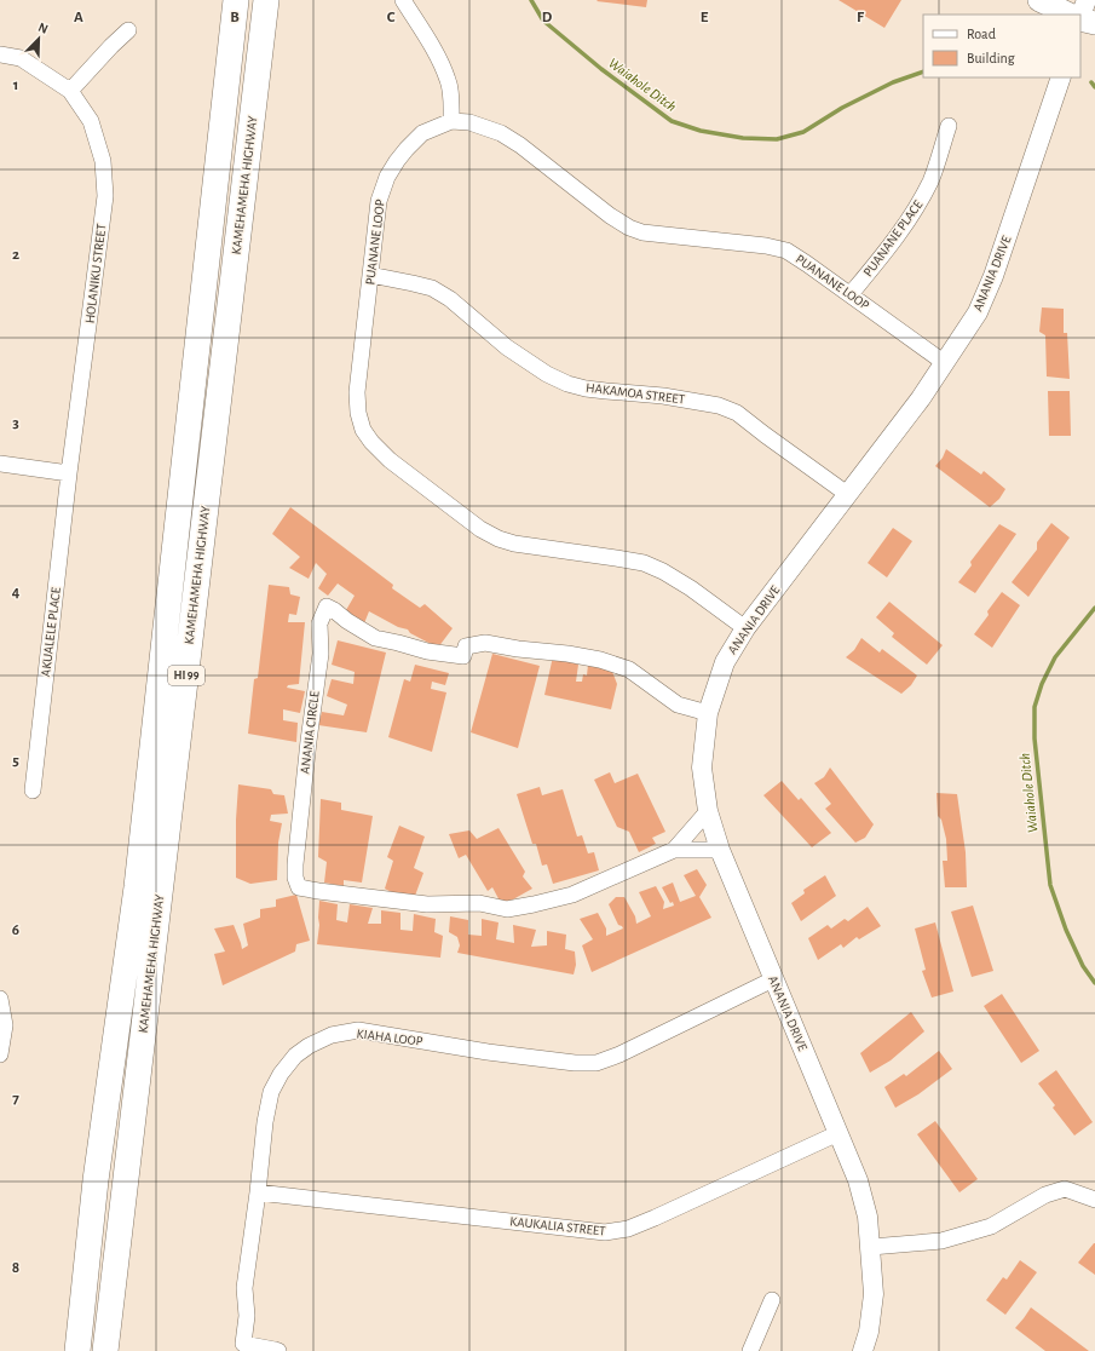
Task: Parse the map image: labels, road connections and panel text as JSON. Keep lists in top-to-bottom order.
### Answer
{
  "streets": {
    "main road": ["KAMEHAMEHA HIGHWAY", "HI 99"],
    "street": [
      "PUANANE PLACE",
      "PUANANE LOOP",
      "HOLANIKU STREET",
      "ANANIA DRIVE",
      "HAKAMOA STREET",
      "AKUALELE PLACE",
      "ANANIA CIRCLE",
      "KIAHA LOOP",
      "KAUKALIA STREET"
    ]
  },
  "crossings": [
    ["PUANANE PLACE", "PUANANE LOOP"],
    ["PUANANE LOOP", "ANANIA DRIVE"],
    ["PUANANE LOOP", "HAKAMOA STREET"],
    ["HOLANIKU STREET", "AKUALELE PLACE"],
    ["ANANIA DRIVE", "HAKAMOA STREET"],
    ["ANANIA DRIVE", "ANANIA CIRCLE"],
    ["ANANIA DRIVE", "KIAHA LOOP"],
    ["ANANIA DRIVE", "KAUKALIA STREET"],
    ["KIAHA LOOP", "KAUKALIA STREET"]
  ],
  "water": ["Waiahole Ditch"],
  "legend": ["Road", "Building"],
  "north": "top right",
  "grid": {
    "columns": [
      "A",
      "B",
      "C",
      "D",
      "E",
      "F"
    ],
    "rows": [
      "1",
      "2",
      "3",
      "4",
      "5",
      "6",
      "7",
      "8"
    ]
  }
}
